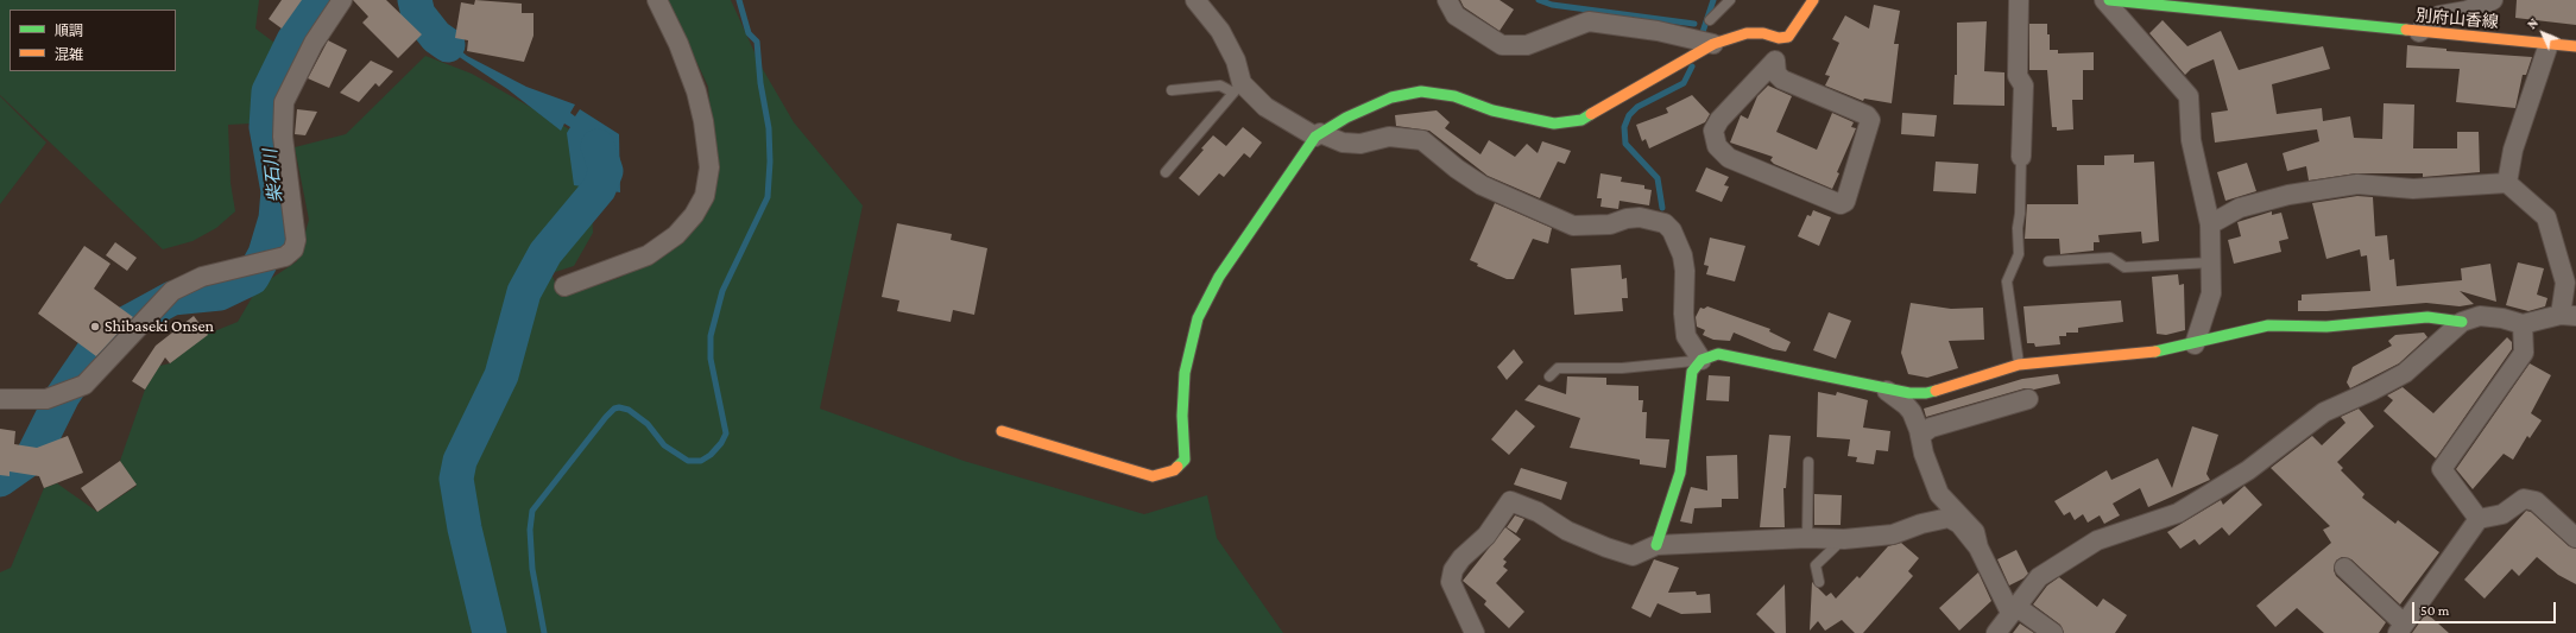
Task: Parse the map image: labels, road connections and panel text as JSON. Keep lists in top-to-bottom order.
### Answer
{
  "streets": {
    "street": ["別府山香線"]
  },
  "water": ["柴石川"],
  "places": ["Shibaseki Onsen"],
  "legend": ["順調", "混雑"],
  "scale_bar": "50 m",
  "north": "top left"
}
